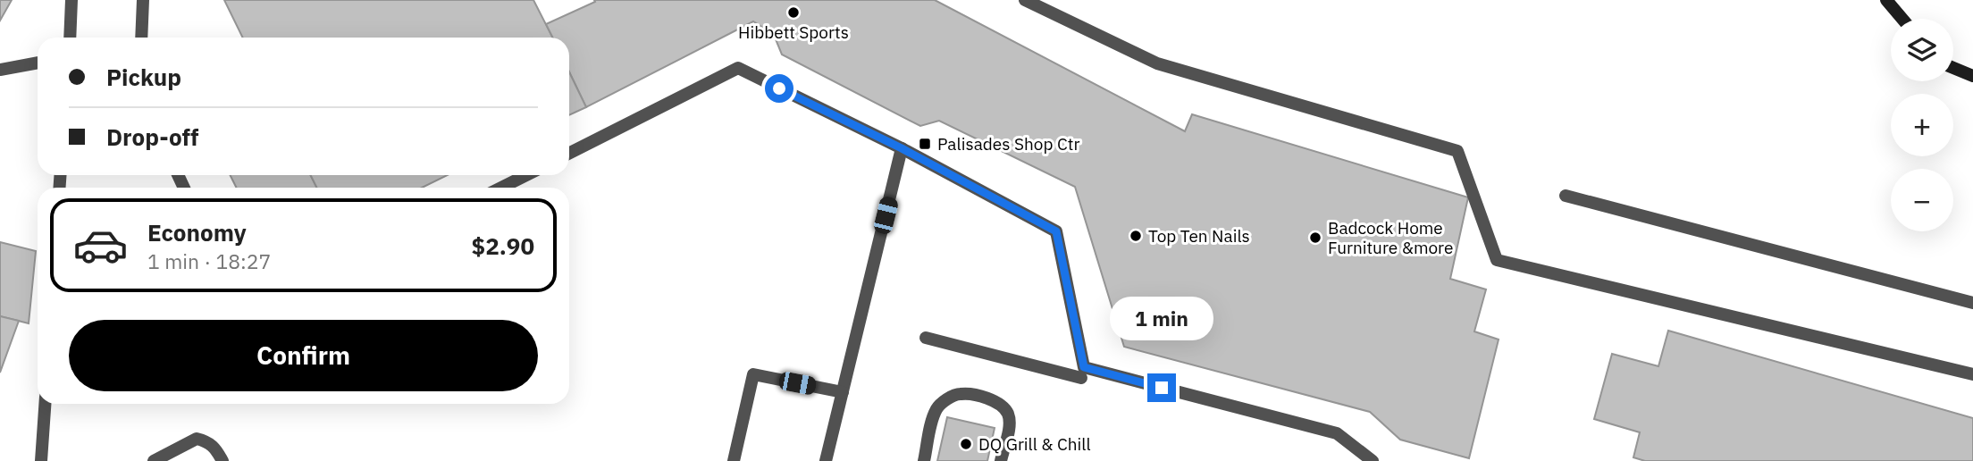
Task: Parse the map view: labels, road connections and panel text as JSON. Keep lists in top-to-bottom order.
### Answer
{
  "places": {
    "other": [
      "Hibbett Sports",
      "Top Ten Nails",
      "Badcock Home Furniture &more",
      "DQ Grill & Chill"
    ],
    "transit": ["Palisades Shop Ctr"]
  },
  "page": {
    "map_buttons": ["+", "−"],
    "banner": ["Pickup", "Drop-off"],
    "list": [
      {
        "name": "Economy",
        "note": "1 min · 18:27",
        "value": "$2.90"
      }
    ],
    "bubble": "1 min",
    "buttons": "Confirm"
  }
}
